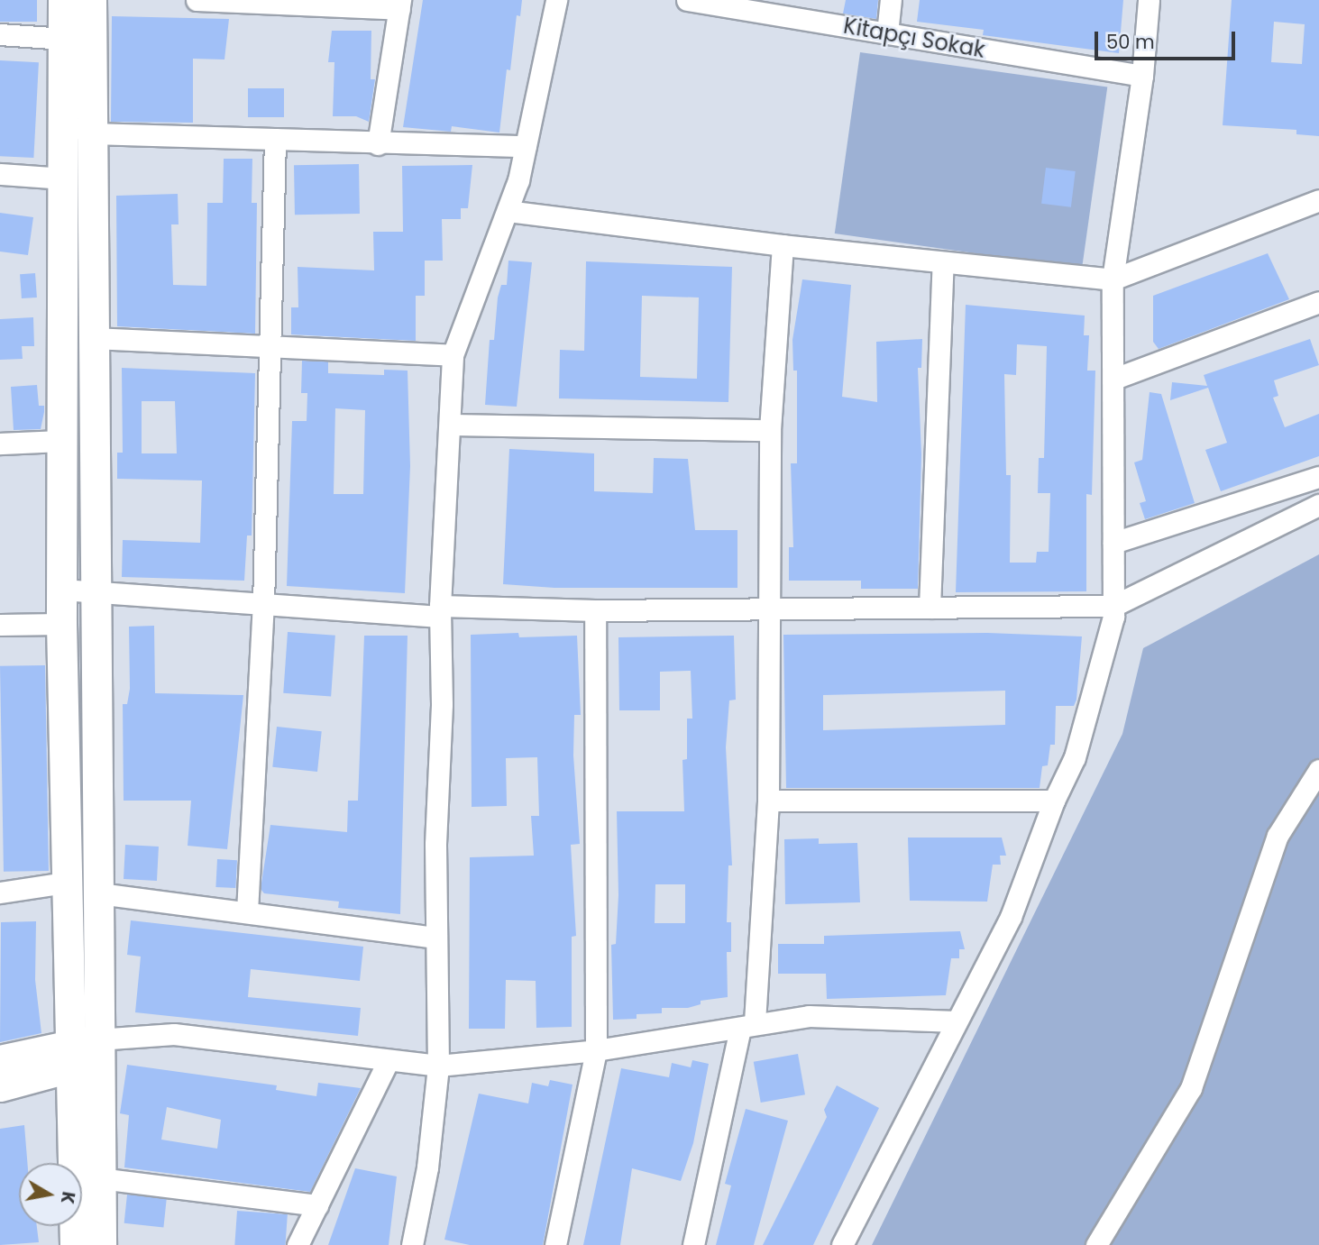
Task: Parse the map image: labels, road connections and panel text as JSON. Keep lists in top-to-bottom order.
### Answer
{
  "streets": {
    "street": ["Kitapçı Sokak"]
  },
  "scale_bar": "50 m",
  "north": "right"
}
